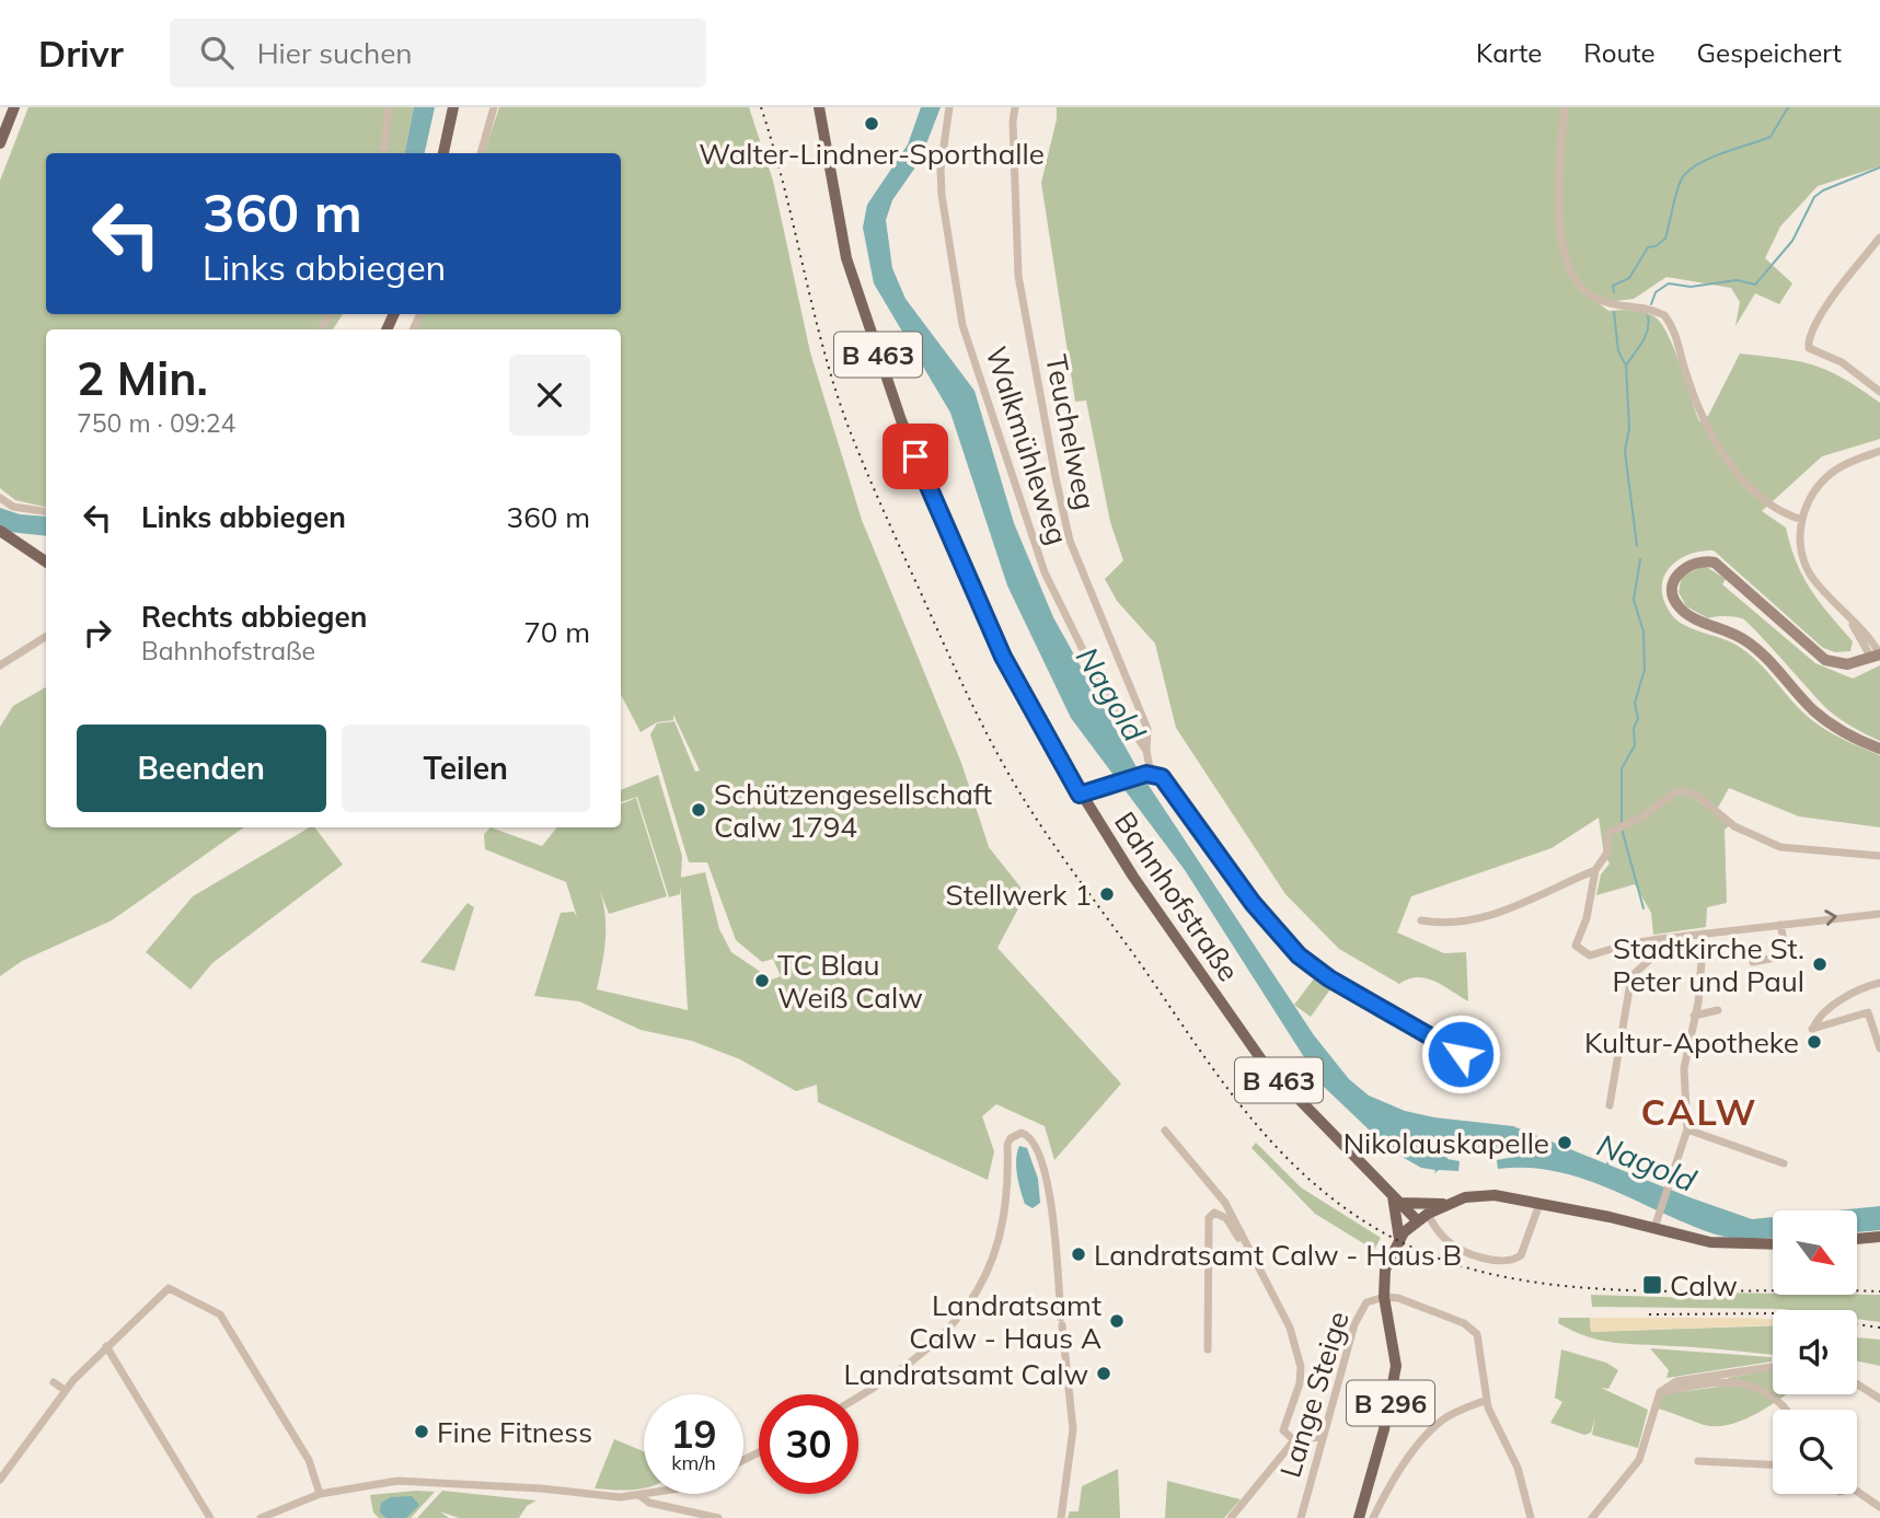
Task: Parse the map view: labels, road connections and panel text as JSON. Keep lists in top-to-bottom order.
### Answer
{
  "streets": {
    "main road": ["B 463", "Bahnhofstraße", "B 296"],
    "street": ["Teuchelweg", "Walkmühleweg", "Lange Steige"]
  },
  "crossings": [
    ["Teuchelweg", "Walkmühleweg"],
    ["Bahnhofstraße", "B 296"],
    ["Lange Steige", "B 296"]
  ],
  "districts": ["CALW"],
  "water": ["Nagold"],
  "places": {
    "other": [
      "Walter-Lindner-Sporthalle",
      "Schützengesellschaft Calw 1794",
      "Stellwerk 1",
      "Stadtkirche St. Peter und Paul",
      "TC Blau Weiß Calw",
      "Kultur-Apotheke",
      "Nikolauskapelle",
      "Landratsamt Calw - Haus B",
      "Landratsamt Calw - Haus A",
      "Landratsamt Calw",
      "Fine Fitness"
    ],
    "transit": ["Calw"]
  },
  "north": "bottom right",
  "page": {
    "header": "Drivr",
    "search": "Hier suchen",
    "nav": ["Karte", "Route", "Gespeichert"],
    "turn": ["360 m", "Links abbiegen"],
    "heading": ["2 Min.", "750 m · 09:24"],
    "list": [
      {
        "name": "Links abbiegen",
        "value": "360 m"
      },
      {
        "name": "Rechts abbiegen",
        "note": "Bahnhofstraße",
        "value": "70 m"
      }
    ],
    "buttons": ["Beenden", "Teilen"],
    "speed": "19 km/h",
    "limit": "30"
  }
}
